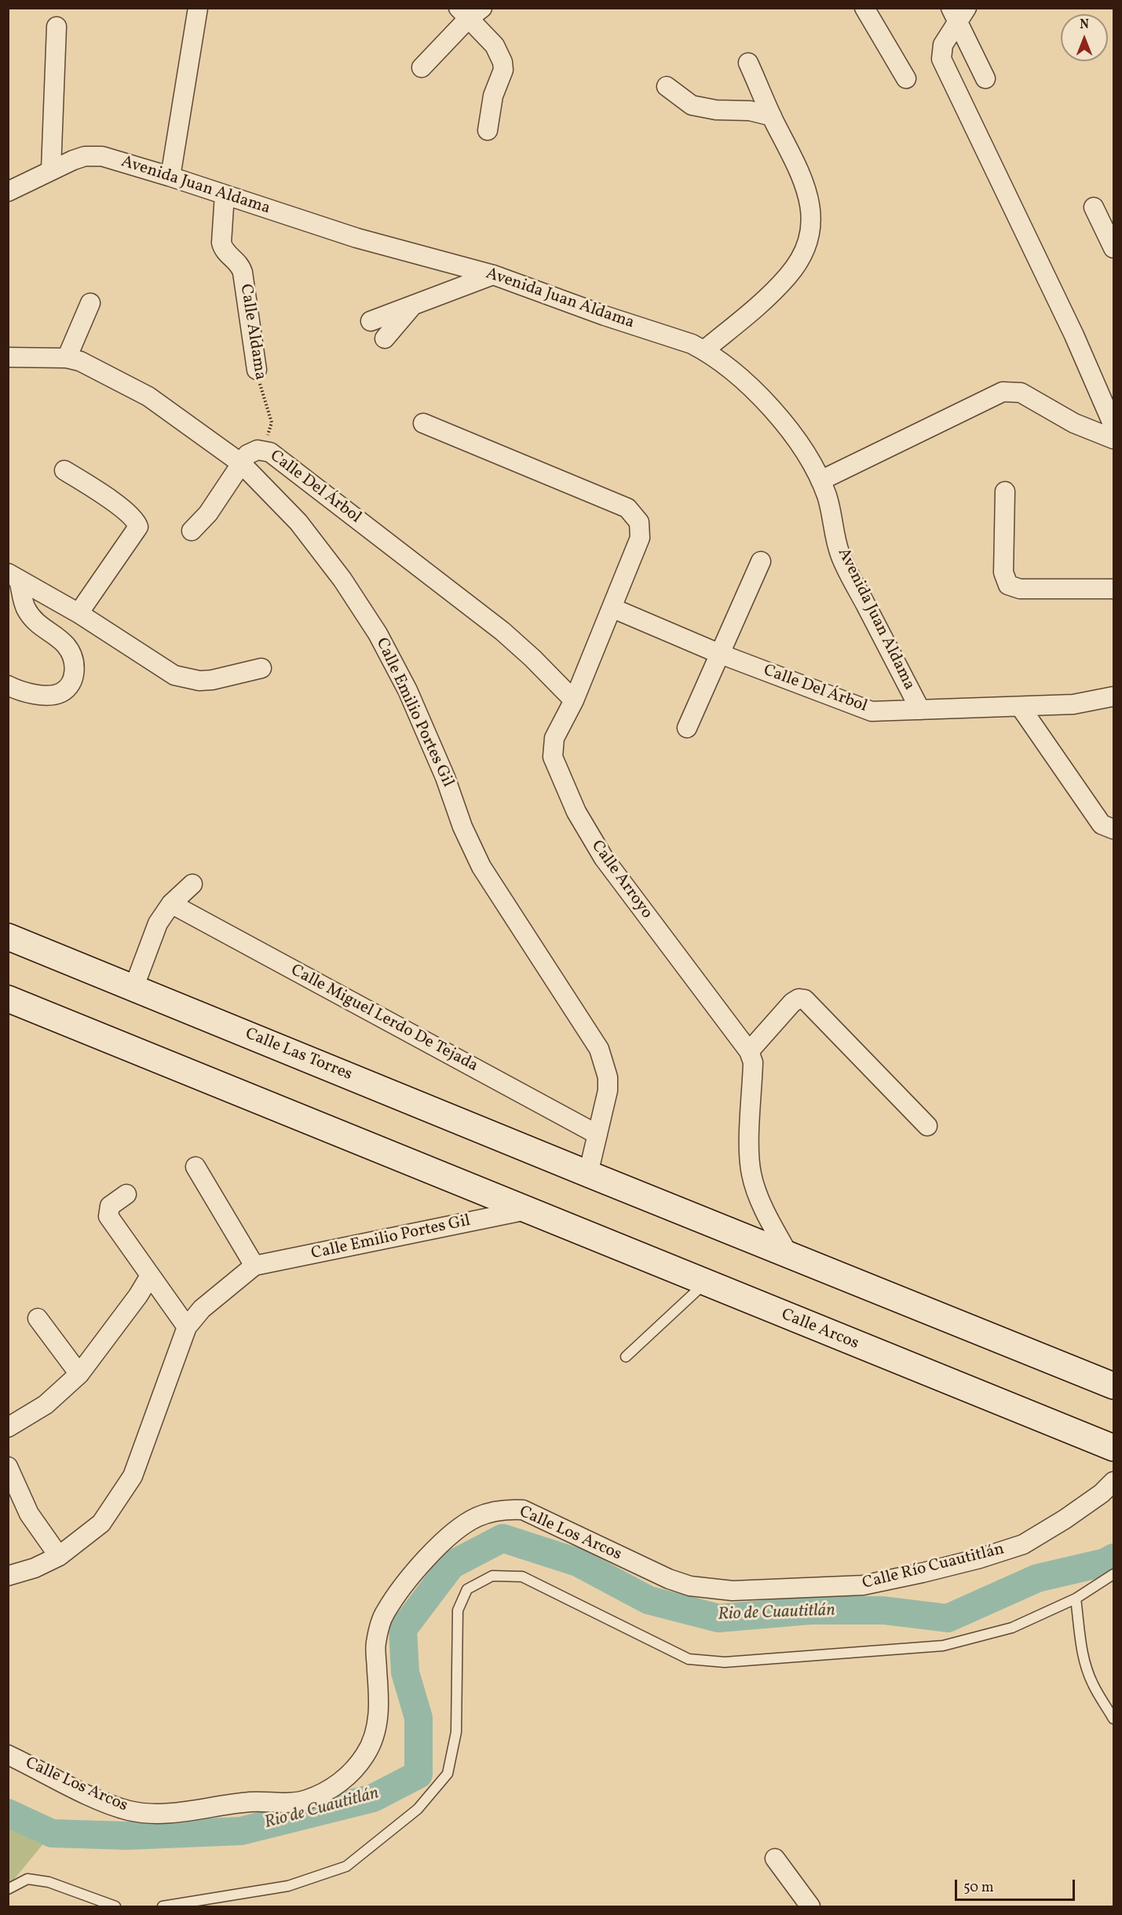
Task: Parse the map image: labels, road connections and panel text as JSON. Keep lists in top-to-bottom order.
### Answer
{
  "streets": {
    "main road": ["Calle Las Torres", "Calle Arcos"],
    "street": [
      "Avenida Juan Aldama",
      "Calle Aldama",
      "Calle Del Árbol",
      "Calle Emilio Portes Gil",
      "Calle Arroyo",
      "Calle Miguel Lerdo De Tejada",
      "Calle Los Arcos",
      "Calle Río Cuautitlán"
    ]
  },
  "crossings": [
    ["Avenida Juan Aldama", "Calle Aldama"],
    ["Avenida Juan Aldama", "Calle Del Árbol"],
    ["Calle Aldama", "Calle Del Árbol"],
    ["Calle Del Árbol", "Calle Arroyo"],
    ["Calle Emilio Portes Gil", "Calle Miguel Lerdo De Tejada"],
    ["Calle Emilio Portes Gil", "Calle Las Torres"],
    ["Calle Emilio Portes Gil", "Calle Arcos"],
    ["Calle Los Arcos", "Calle Río Cuautitlán"]
  ],
  "water": ["Rio de Cuautitlán"],
  "scale_bar": "50 m",
  "north": "top"
}
